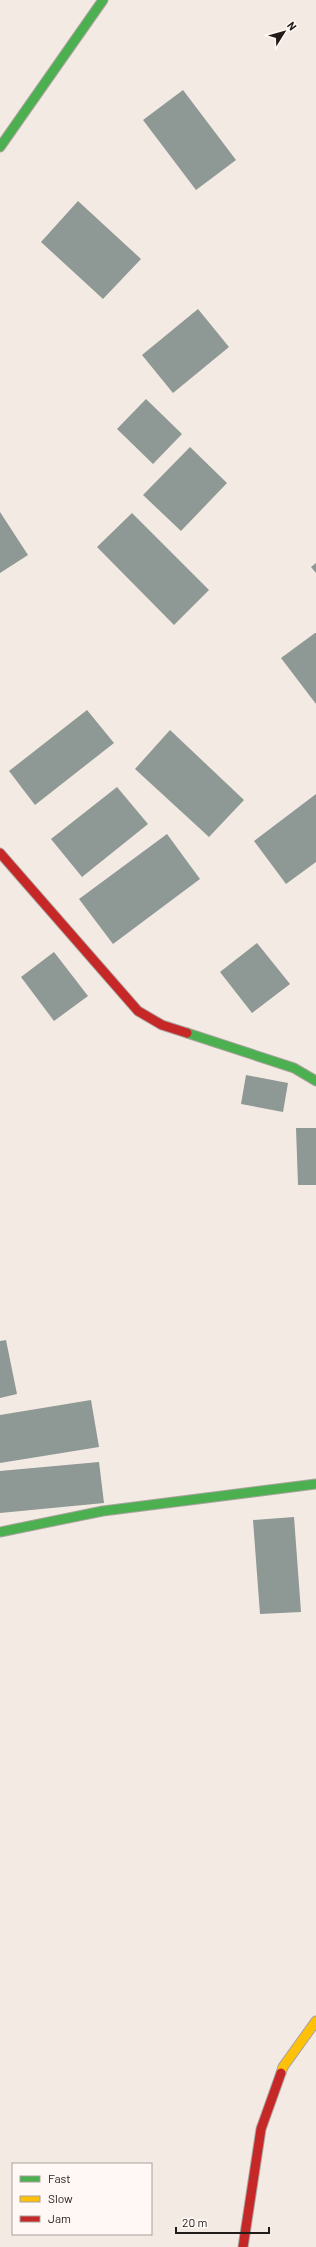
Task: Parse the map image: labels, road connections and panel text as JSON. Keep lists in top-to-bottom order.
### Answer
{
  "legend": ["Fast", "Slow", "Jam"],
  "scale_bar": "20 m",
  "north": "top right"
}
